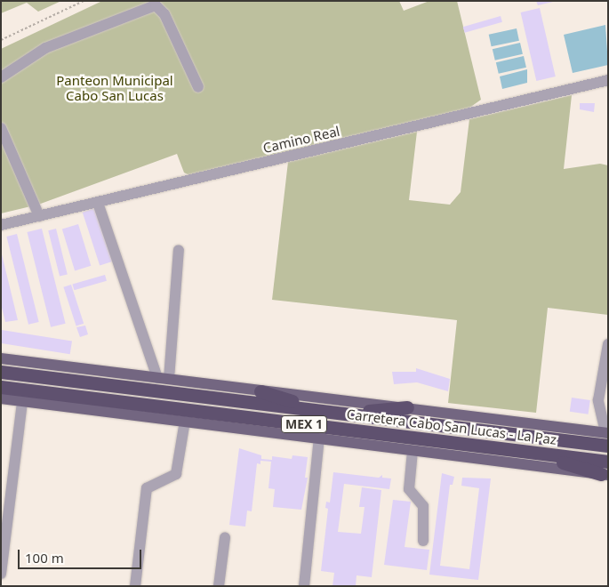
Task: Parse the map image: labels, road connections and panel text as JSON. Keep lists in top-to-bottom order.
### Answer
{
  "streets": {
    "highway": ["MEX 1", "Carretera Cabo San Lucas - La Paz"],
    "street": ["Camino Real"]
  },
  "parks": ["Panteon Municipal Cabo San Lucas"],
  "scale_bar": "100 m"
}
